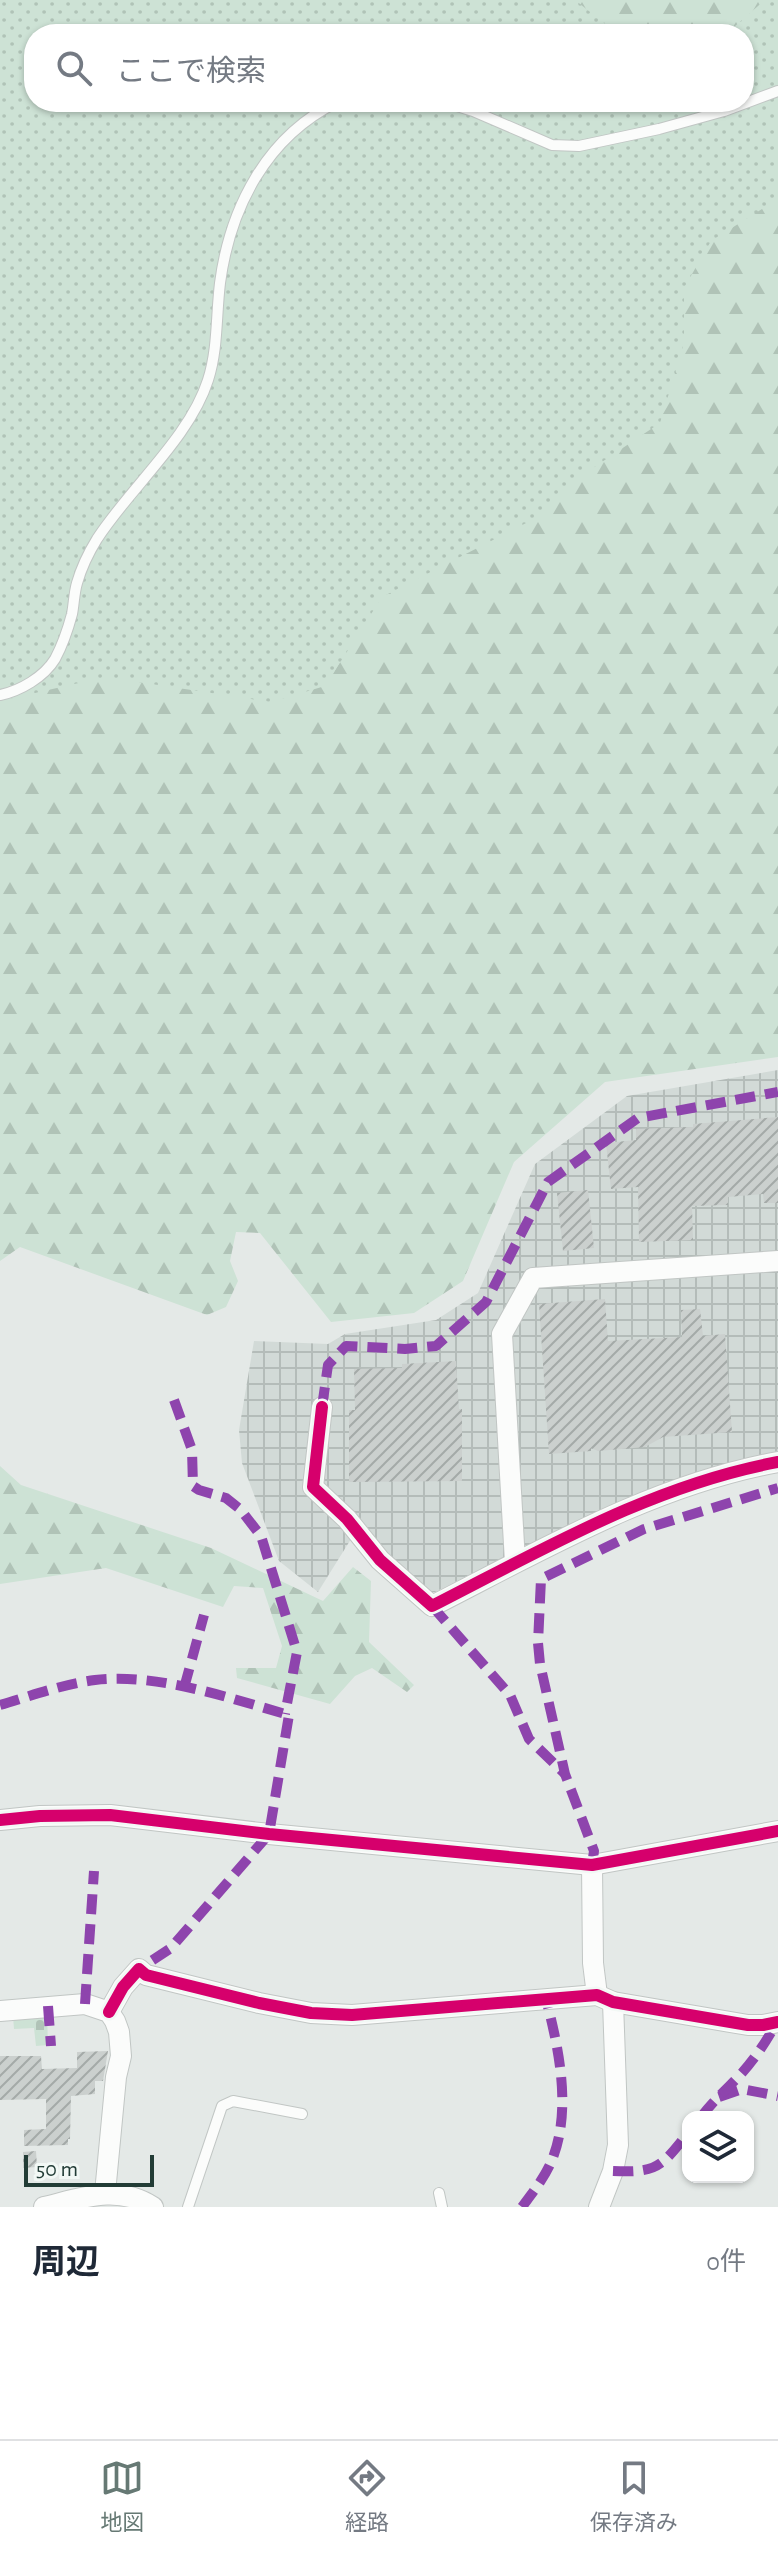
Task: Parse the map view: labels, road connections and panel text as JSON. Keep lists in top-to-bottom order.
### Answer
{
  "scale_bar": "50 m",
  "page": {
    "search": "ここで検索",
    "scale": "50 m",
    "heading": ["周辺", "0件"],
    "nav": ["地図", "経路", "保存済み"]
  }
}
